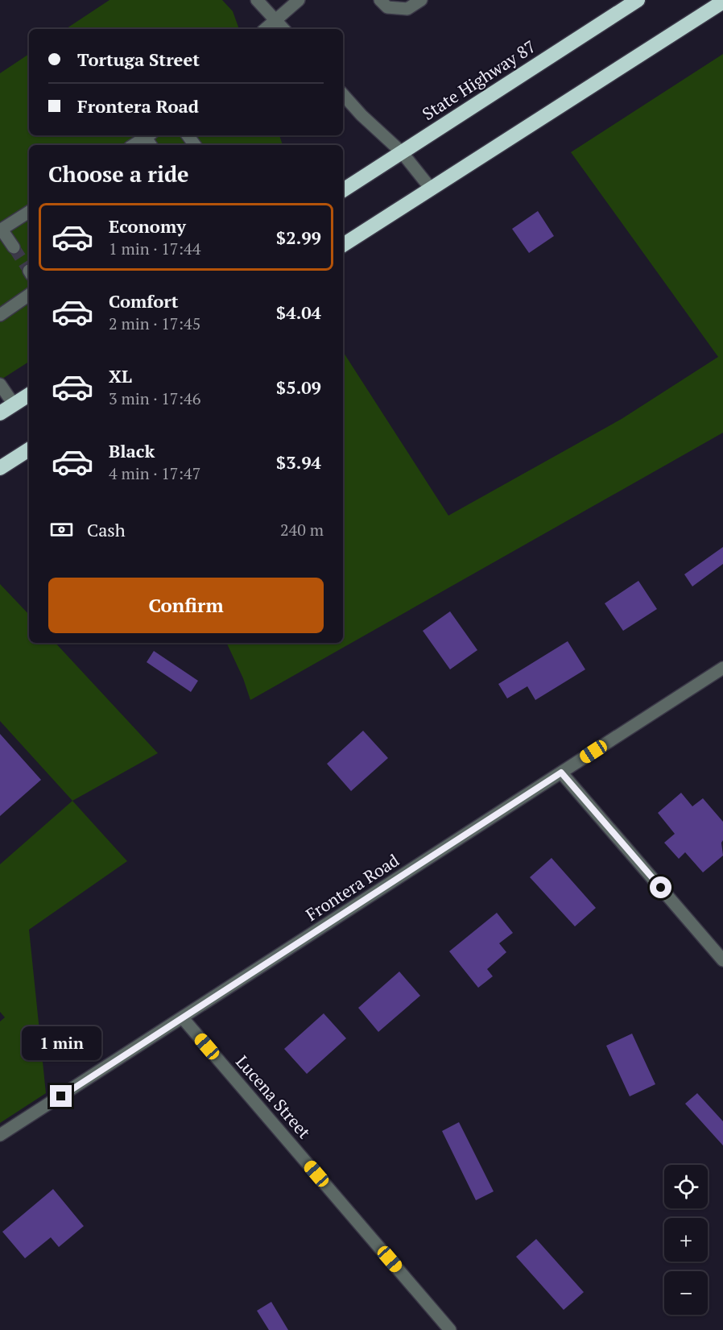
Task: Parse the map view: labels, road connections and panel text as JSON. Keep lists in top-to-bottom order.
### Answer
{
  "streets": {
    "highway": ["State Highway 87"],
    "street": ["Frontera Road", "Lucena Street"]
  },
  "crossings": [
    ["Frontera Road", "Lucena Street"]
  ],
  "page": {
    "banner": ["Tortuga Street", "Frontera Road"],
    "heading": "Choose a ride",
    "list": [
      {
        "name": "Economy",
        "note": "1 min · 17:44",
        "value": "$2.99"
      },
      {
        "name": "Comfort",
        "note": "2 min · 17:45",
        "value": "$4.04"
      },
      {
        "name": "XL",
        "note": "3 min · 17:46",
        "value": "$5.09"
      },
      {
        "name": "Black",
        "note": "4 min · 17:47",
        "value": "$3.94"
      }
    ],
    "pay": ["Cash", "240 m"],
    "buttons": "Confirm",
    "bubble": "1 min",
    "map_buttons": ["+", "−"]
  }
}
